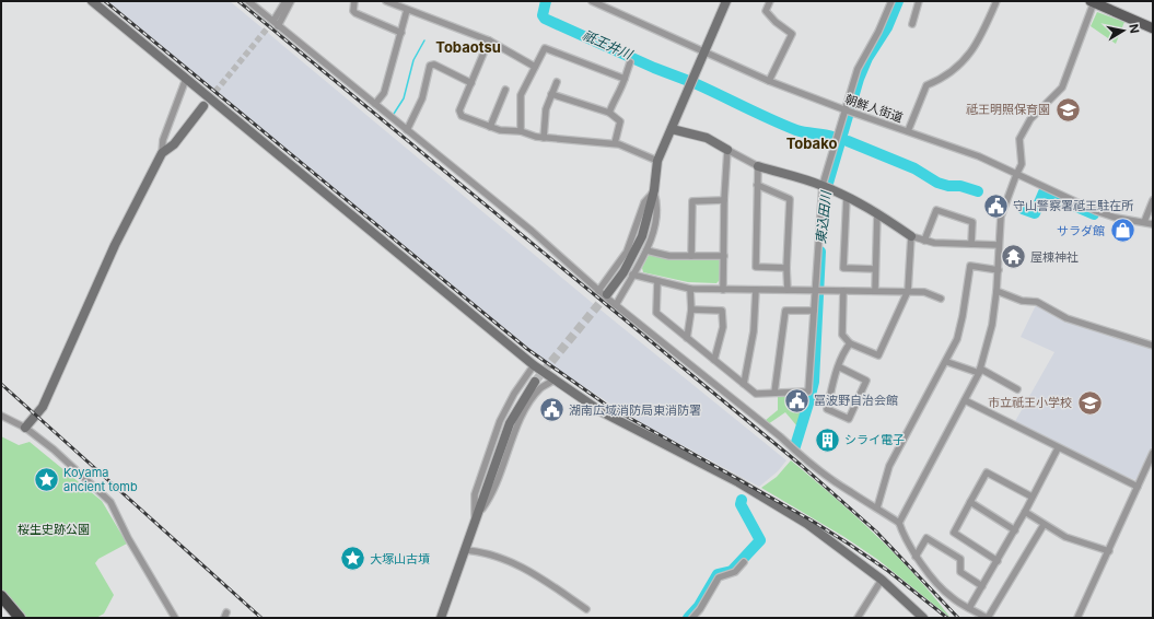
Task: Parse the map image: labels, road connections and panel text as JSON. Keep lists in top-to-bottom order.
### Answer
{
  "streets": {
    "street": ["朝鮮人街道"]
  },
  "districts": ["Tobaotsu", "Tobako"],
  "water": ["祇王井川", "東込田川"],
  "parks": ["桜生史跡公園"],
  "places": {
    "school or university": ["祗王明照保育園", "市立祇王小学校"],
    "public building": ["守山警察署祗王駐在所", "冨波野自治会館", "湖南広域消防局東消防署"],
    "shop": ["サラダ館"],
    "temple": ["屋棟神社"],
    "building": ["シライ電子"],
    "place": ["Koyama ancient tomb", "大塚山古墳"]
  },
  "north": "right"
}
